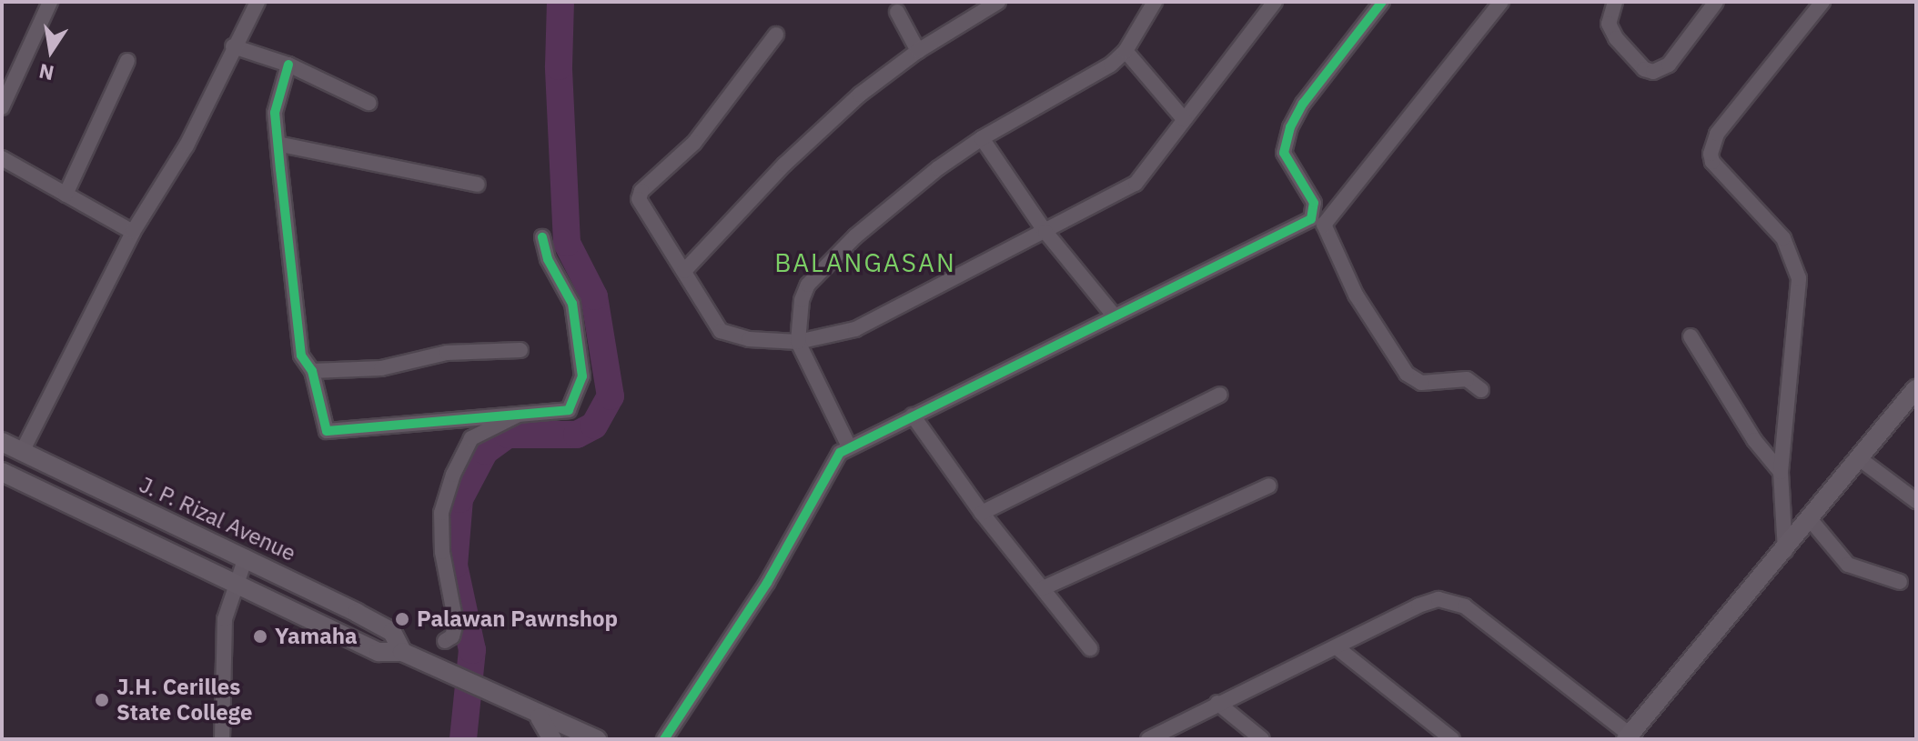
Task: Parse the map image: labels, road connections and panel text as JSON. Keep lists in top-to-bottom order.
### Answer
{
  "streets": {
    "main road": ["J. P. Rizal Avenue"]
  },
  "districts": ["BALANGASAN"],
  "places": ["Palawan Pawnshop", "Yamaha", "J.H. Cerilles State College"],
  "north": "bottom"
}
